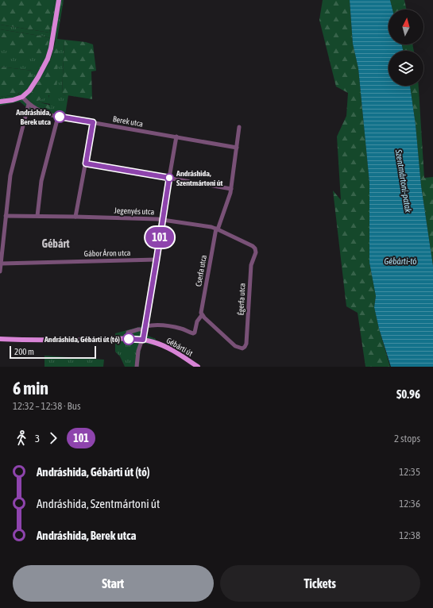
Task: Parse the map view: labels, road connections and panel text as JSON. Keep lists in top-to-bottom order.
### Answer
{
  "streets": {
    "main road": ["Gébárti út"],
    "street": [
      "Berek utca",
      "Jegenyés utca",
      "Gábor Áron utca",
      "Cserfa utca",
      "Égerfa utca"
    ]
  },
  "crossings": [
    ["Berek utca", "Cserfa utca"],
    ["Jegenyés utca", "Cserfa utca"],
    ["Jegenyés utca", "Égerfa utca"],
    ["Cserfa utca", "Égerfa utca"]
  ],
  "districts": ["Gébárt"],
  "water": ["Szentmártoni-patak", "Gébárti-tó"],
  "places": ["Andráshida, Berek utca", "Andráshida, Szentmártoni út", "Andráshida, Gébárti út (tó)"],
  "lines": ["bus line 101"],
  "scale_bar": "200 m",
  "north": "top",
  "page": {
    "on_map": "101",
    "scale": "200 m",
    "heading": ["6 min", "12:32 – 12:38 · Bus", "$0.96"],
    "legs": ["3", "101", "2 stops"],
    "list": [
      {
        "name": "Andráshida, Gébárti út (tó)",
        "value": "12:35"
      },
      {
        "name": "Andráshida, Szentmártoni út",
        "value": "12:36"
      },
      {
        "name": "Andráshida, Berek utca",
        "value": "12:38"
      }
    ],
    "buttons": ["Start", "Tickets"]
  }
}
